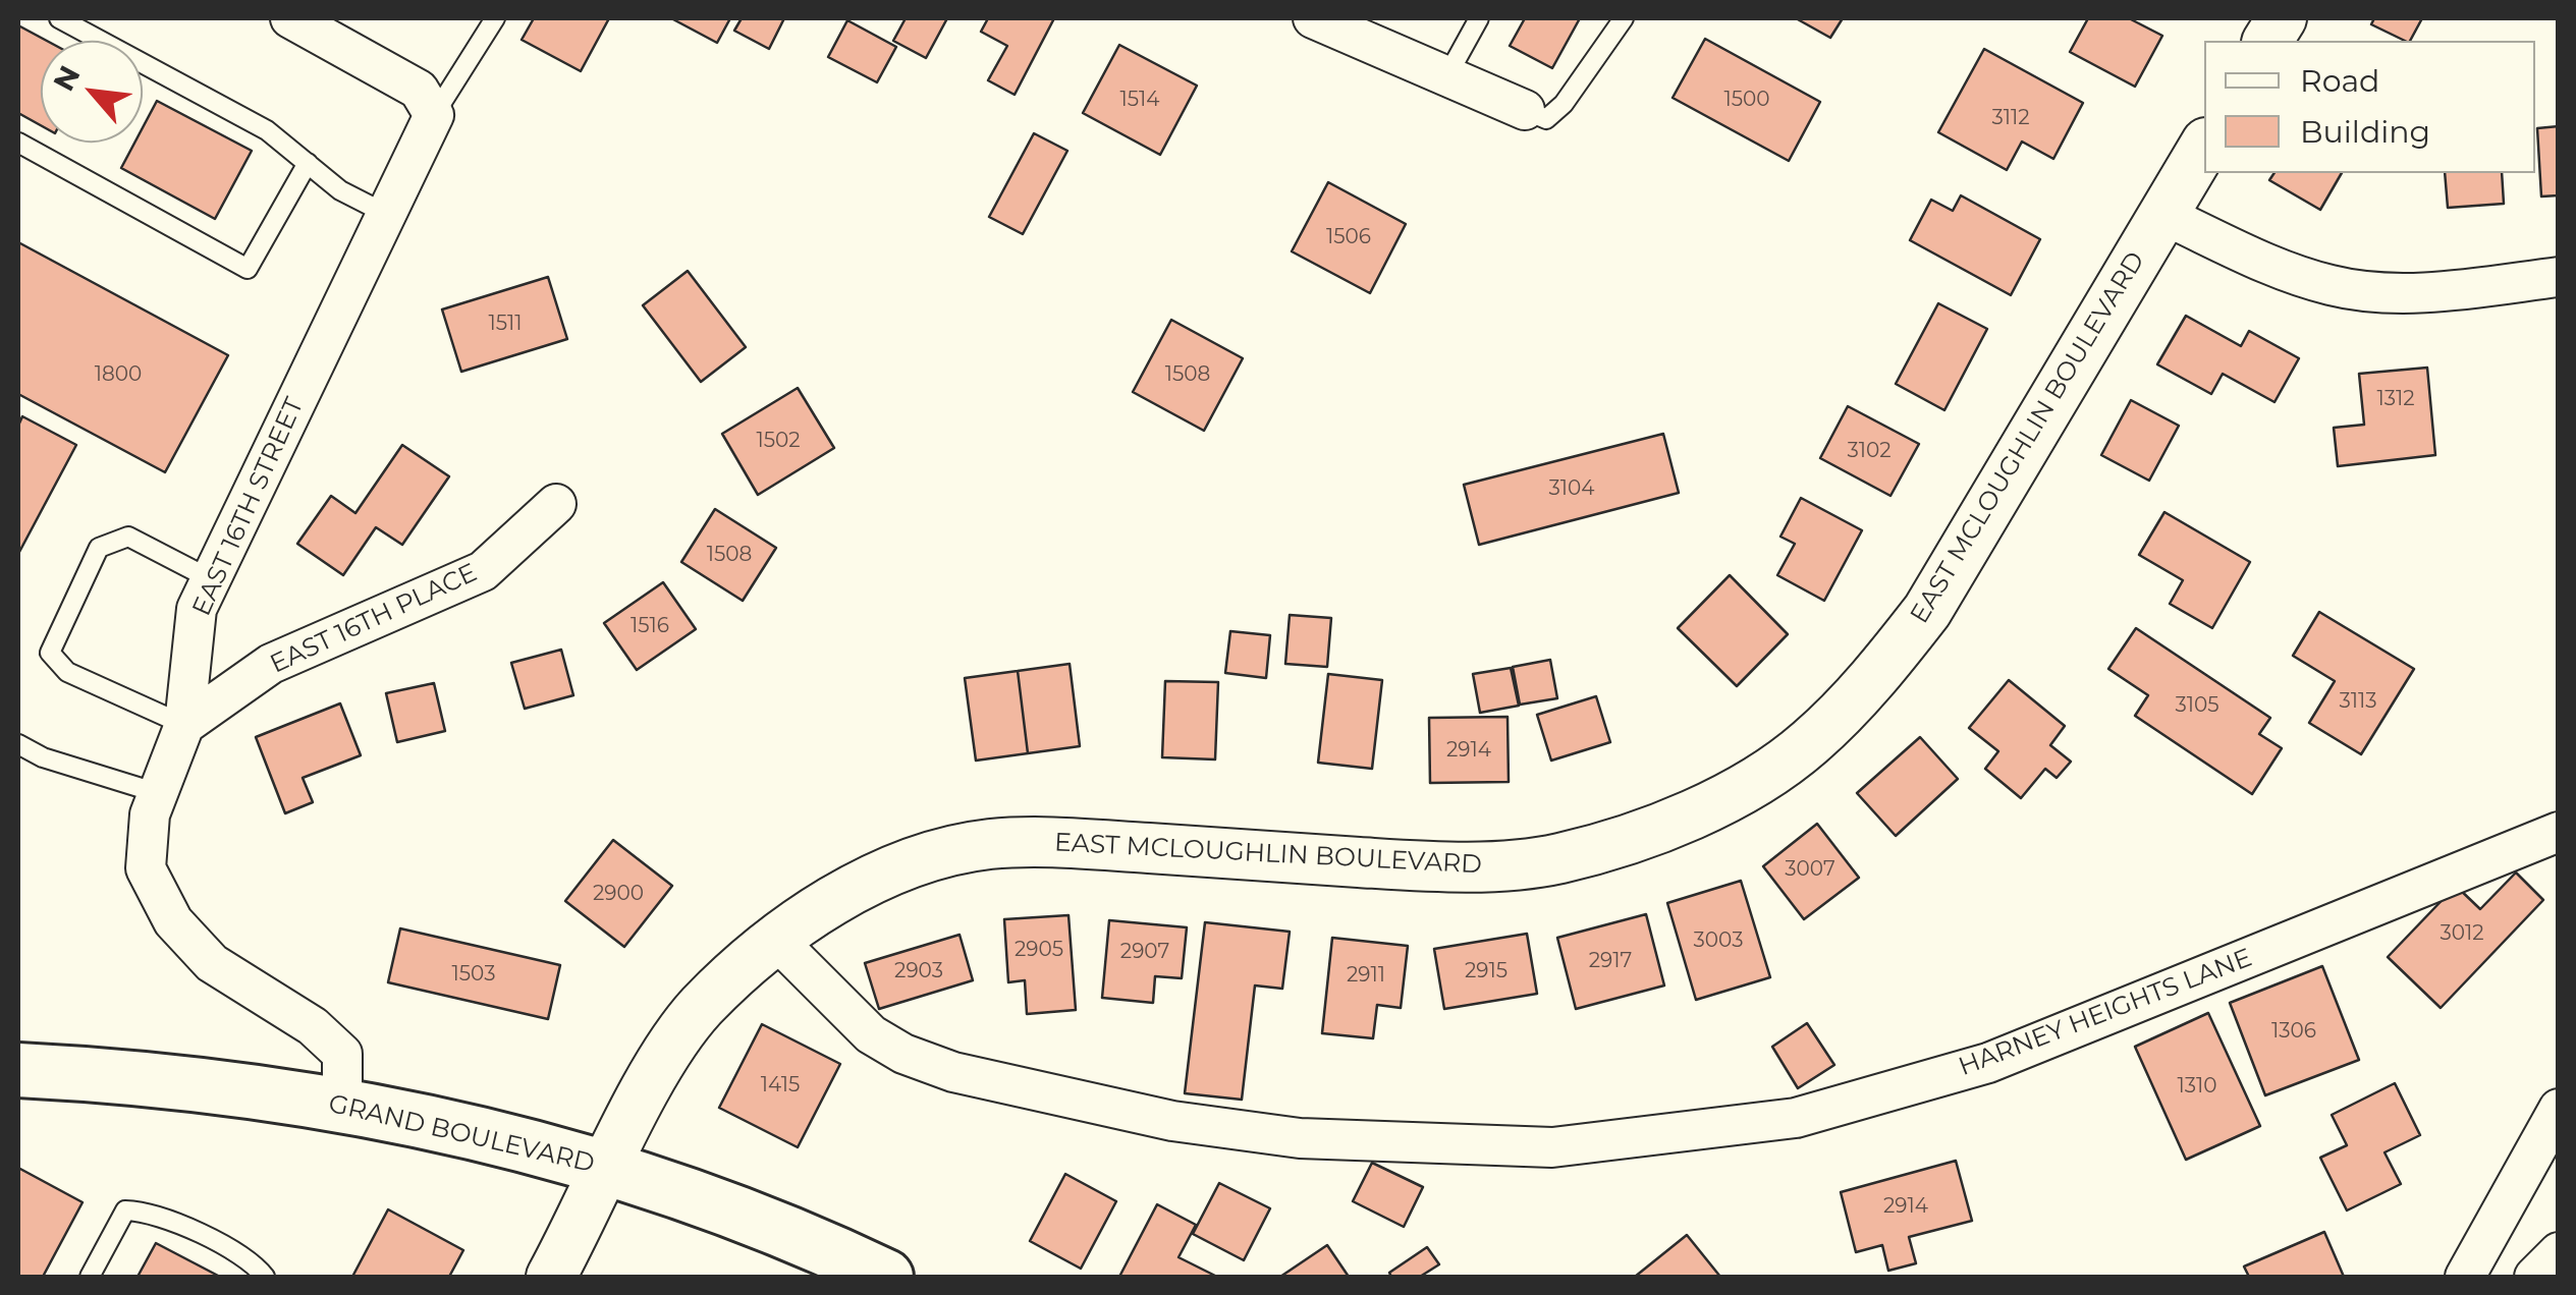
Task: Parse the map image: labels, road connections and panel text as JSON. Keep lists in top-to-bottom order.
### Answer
{
  "streets": {
    "main road": ["GRAND BOULEVARD"],
    "street": [
      "EAST MCLOUGHLIN BOULEVARD",
      "EAST 16TH STREET",
      "EAST 16TH PLACE",
      "HARNEY HEIGHTS LANE"
    ]
  },
  "crossings": [
    ["EAST MCLOUGHLIN BOULEVARD", "HARNEY HEIGHTS LANE"],
    ["EAST MCLOUGHLIN BOULEVARD", "GRAND BOULEVARD"],
    ["EAST 16TH STREET", "EAST 16TH PLACE"],
    ["EAST 16TH STREET", "GRAND BOULEVARD"]
  ],
  "house_numbers": [
    "1514",
    "1500",
    "3112",
    "1506",
    "1511",
    "1800",
    "1508",
    "1312",
    "1502",
    "3102",
    "3104",
    "1508",
    "1516",
    "3113",
    "3105",
    "2914",
    "3007",
    "2900",
    "3012",
    "3003",
    "2905",
    "2907",
    "2917",
    "2903",
    "2915",
    "1503",
    "2911",
    "1306",
    "1415",
    "1310",
    "2914"
  ],
  "legend": ["Road", "Building"],
  "north": "top left"
}
